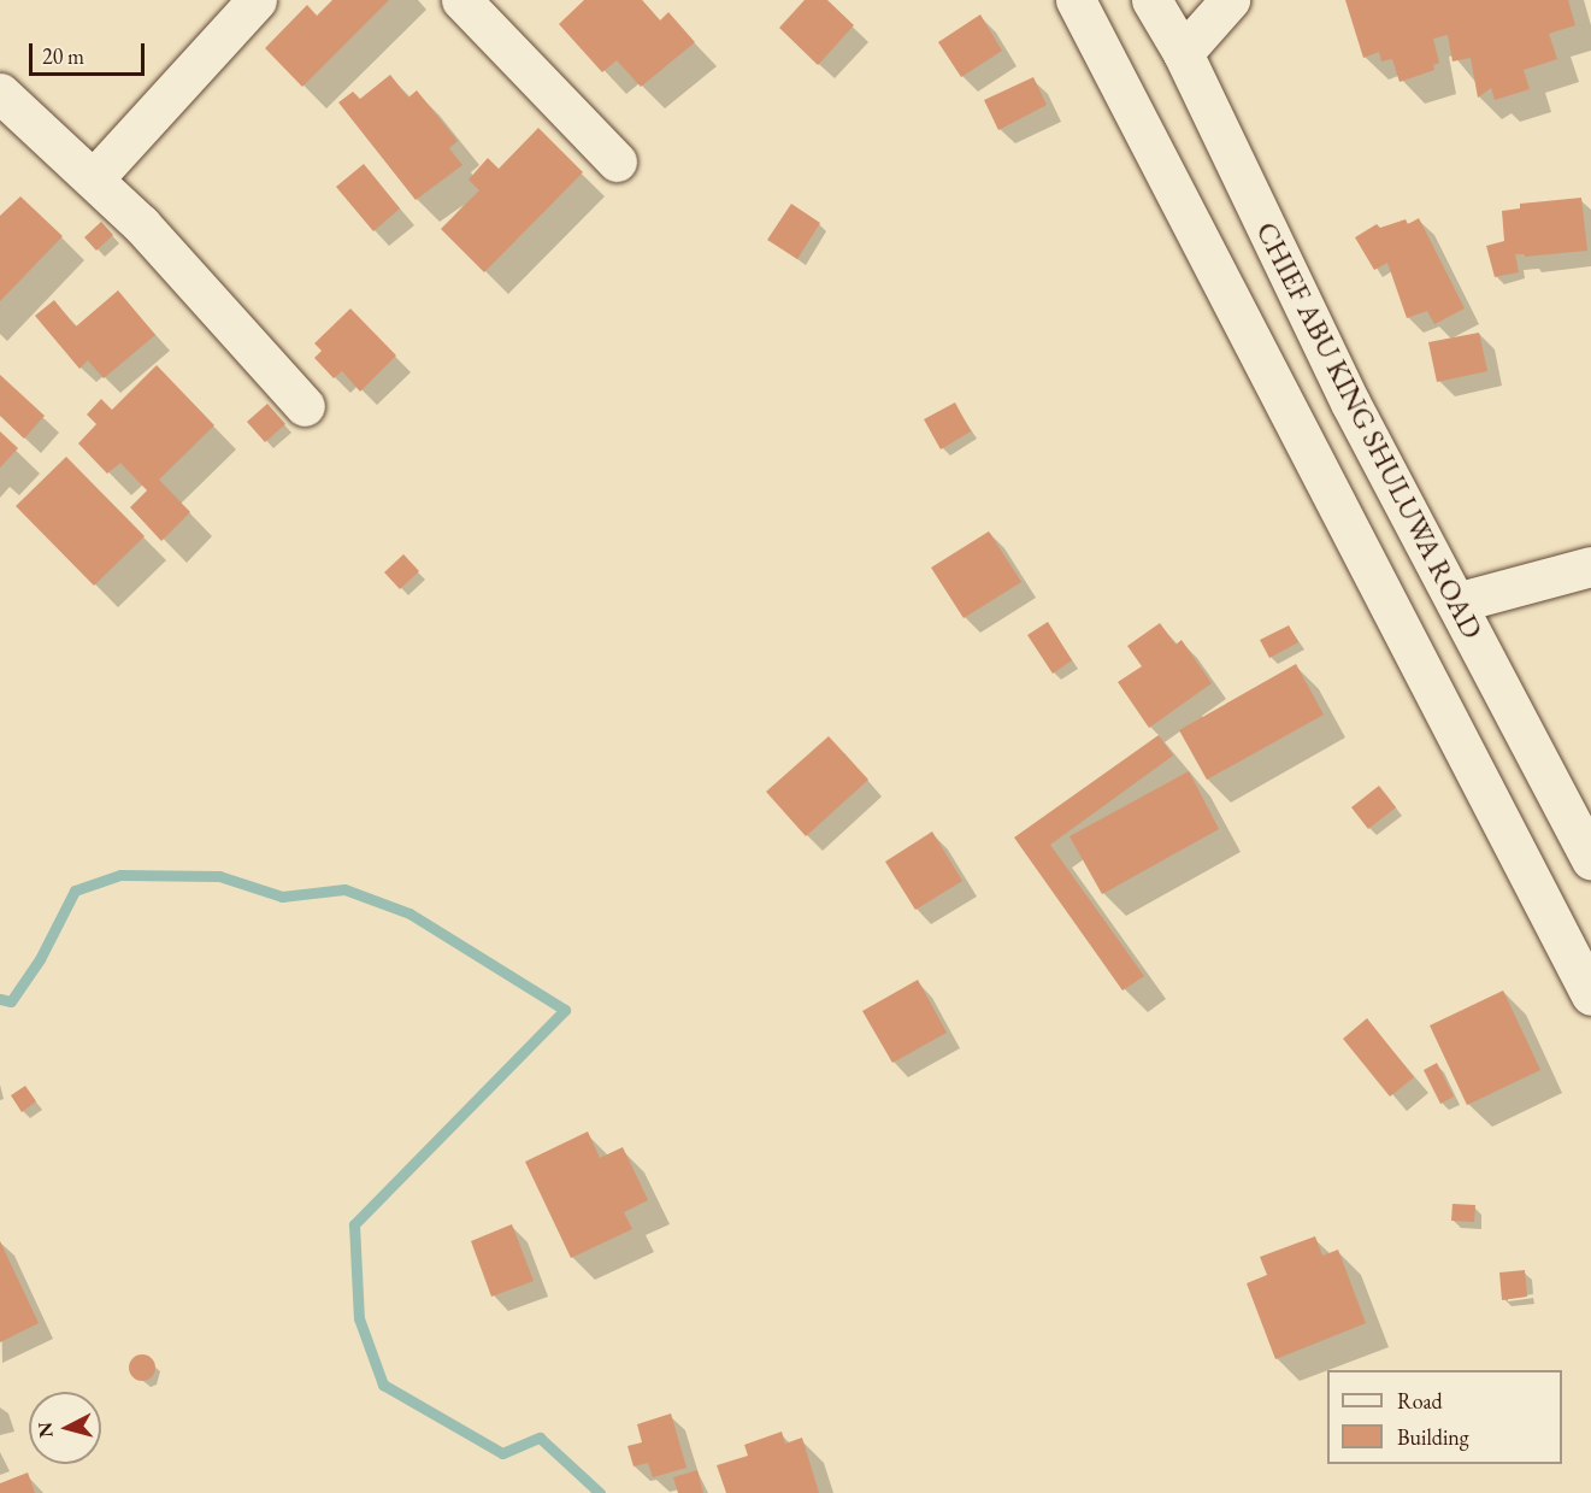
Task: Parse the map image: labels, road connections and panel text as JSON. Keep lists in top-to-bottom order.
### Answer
{
  "streets": {
    "street": ["CHIEF ABU KING SHULUWA ROAD"]
  },
  "legend": ["Road", "Building"],
  "scale_bar": "20 m",
  "north": "left"
}
